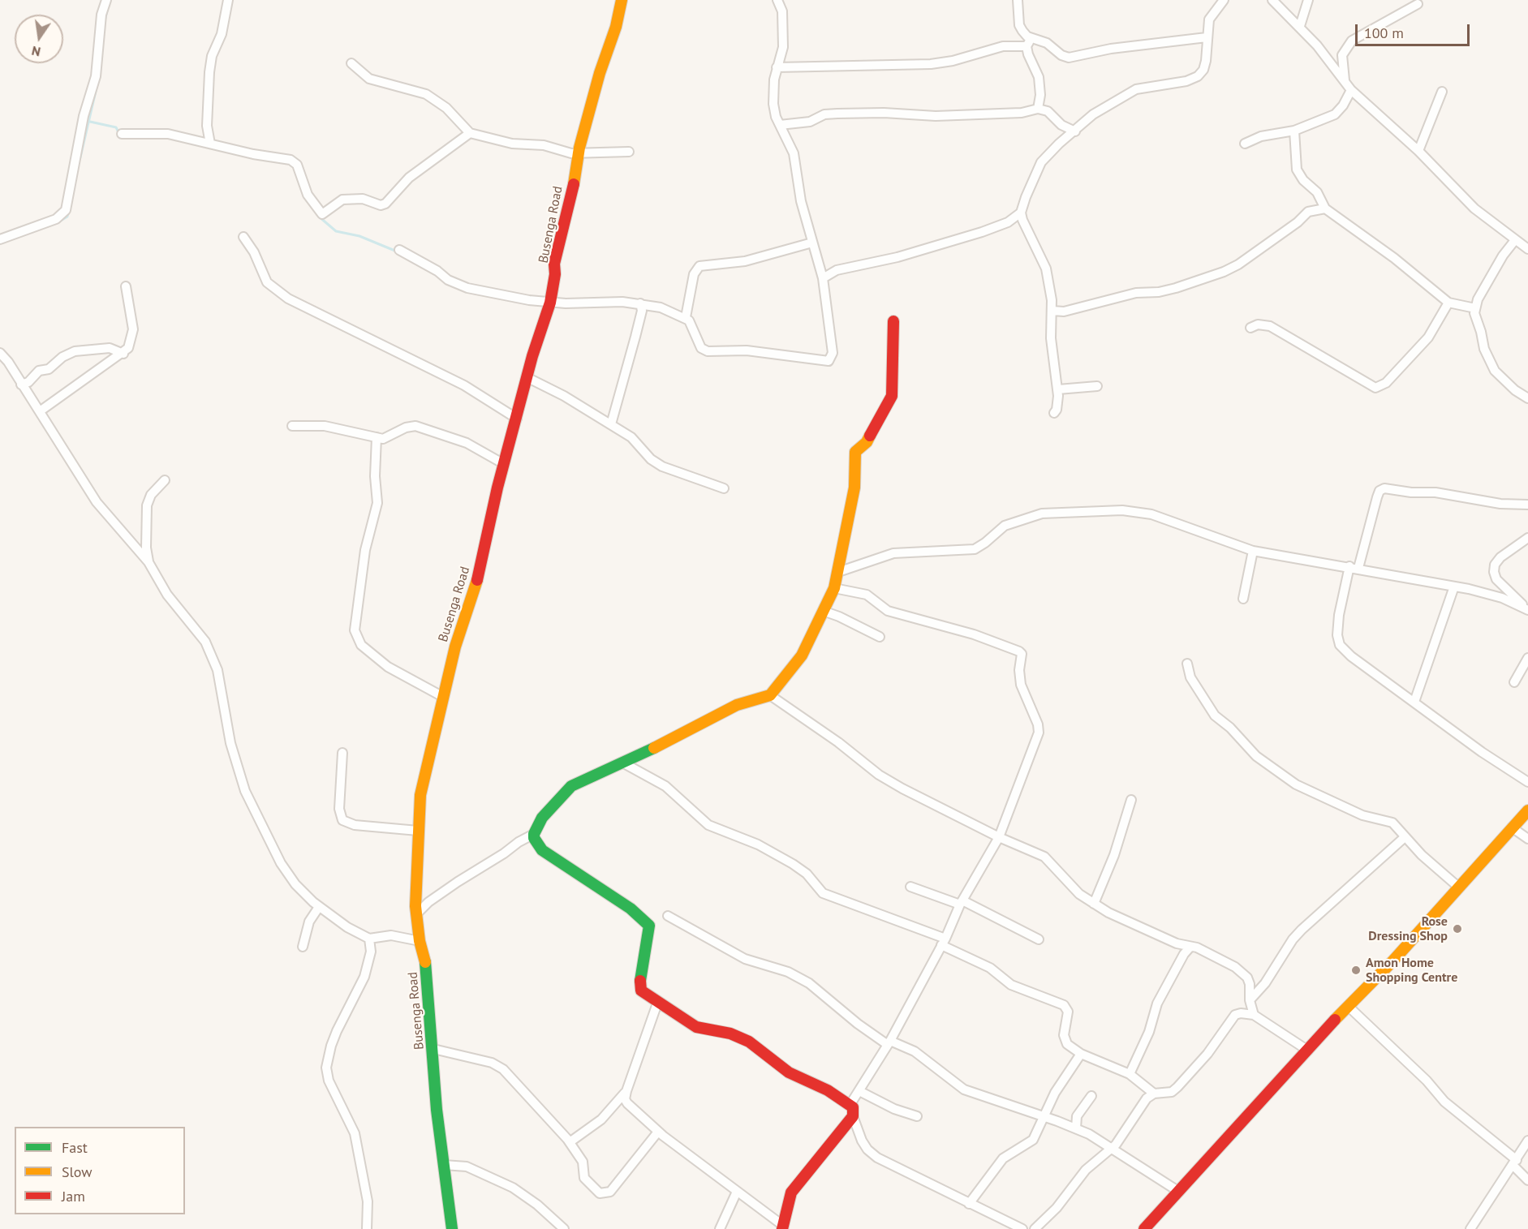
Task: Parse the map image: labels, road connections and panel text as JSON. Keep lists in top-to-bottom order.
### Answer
{
  "streets": {
    "street": ["Busenga Road"]
  },
  "places": ["Rose Dressing Shop", "Amon Home Shopping Centre"],
  "legend": ["Fast", "Slow", "Jam"],
  "scale_bar": "100 m",
  "north": "bottom"
}
